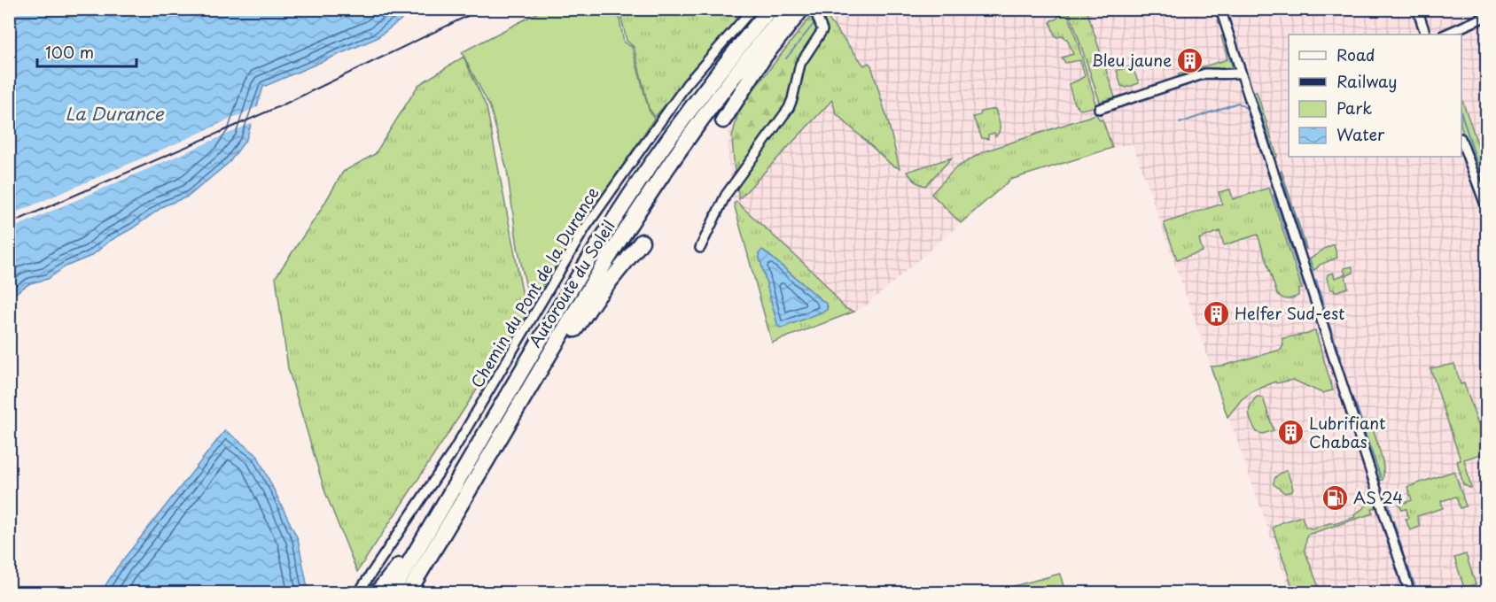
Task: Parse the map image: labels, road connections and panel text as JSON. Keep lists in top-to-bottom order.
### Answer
{
  "streets": {
    "highway": ["Autoroute du Soleil"],
    "street": ["Chemin du Pont de la Durance"]
  },
  "water": ["La Durance"],
  "places": {
    "building": ["Bleu jaune", "Helfer Sud-est", "Lubrifiant Chabas"],
    "fuel station": ["AS 24"]
  },
  "legend": [
    "Road",
    "Railway",
    "Park",
    "Water"
  ],
  "scale_bar": "100 m"
}
